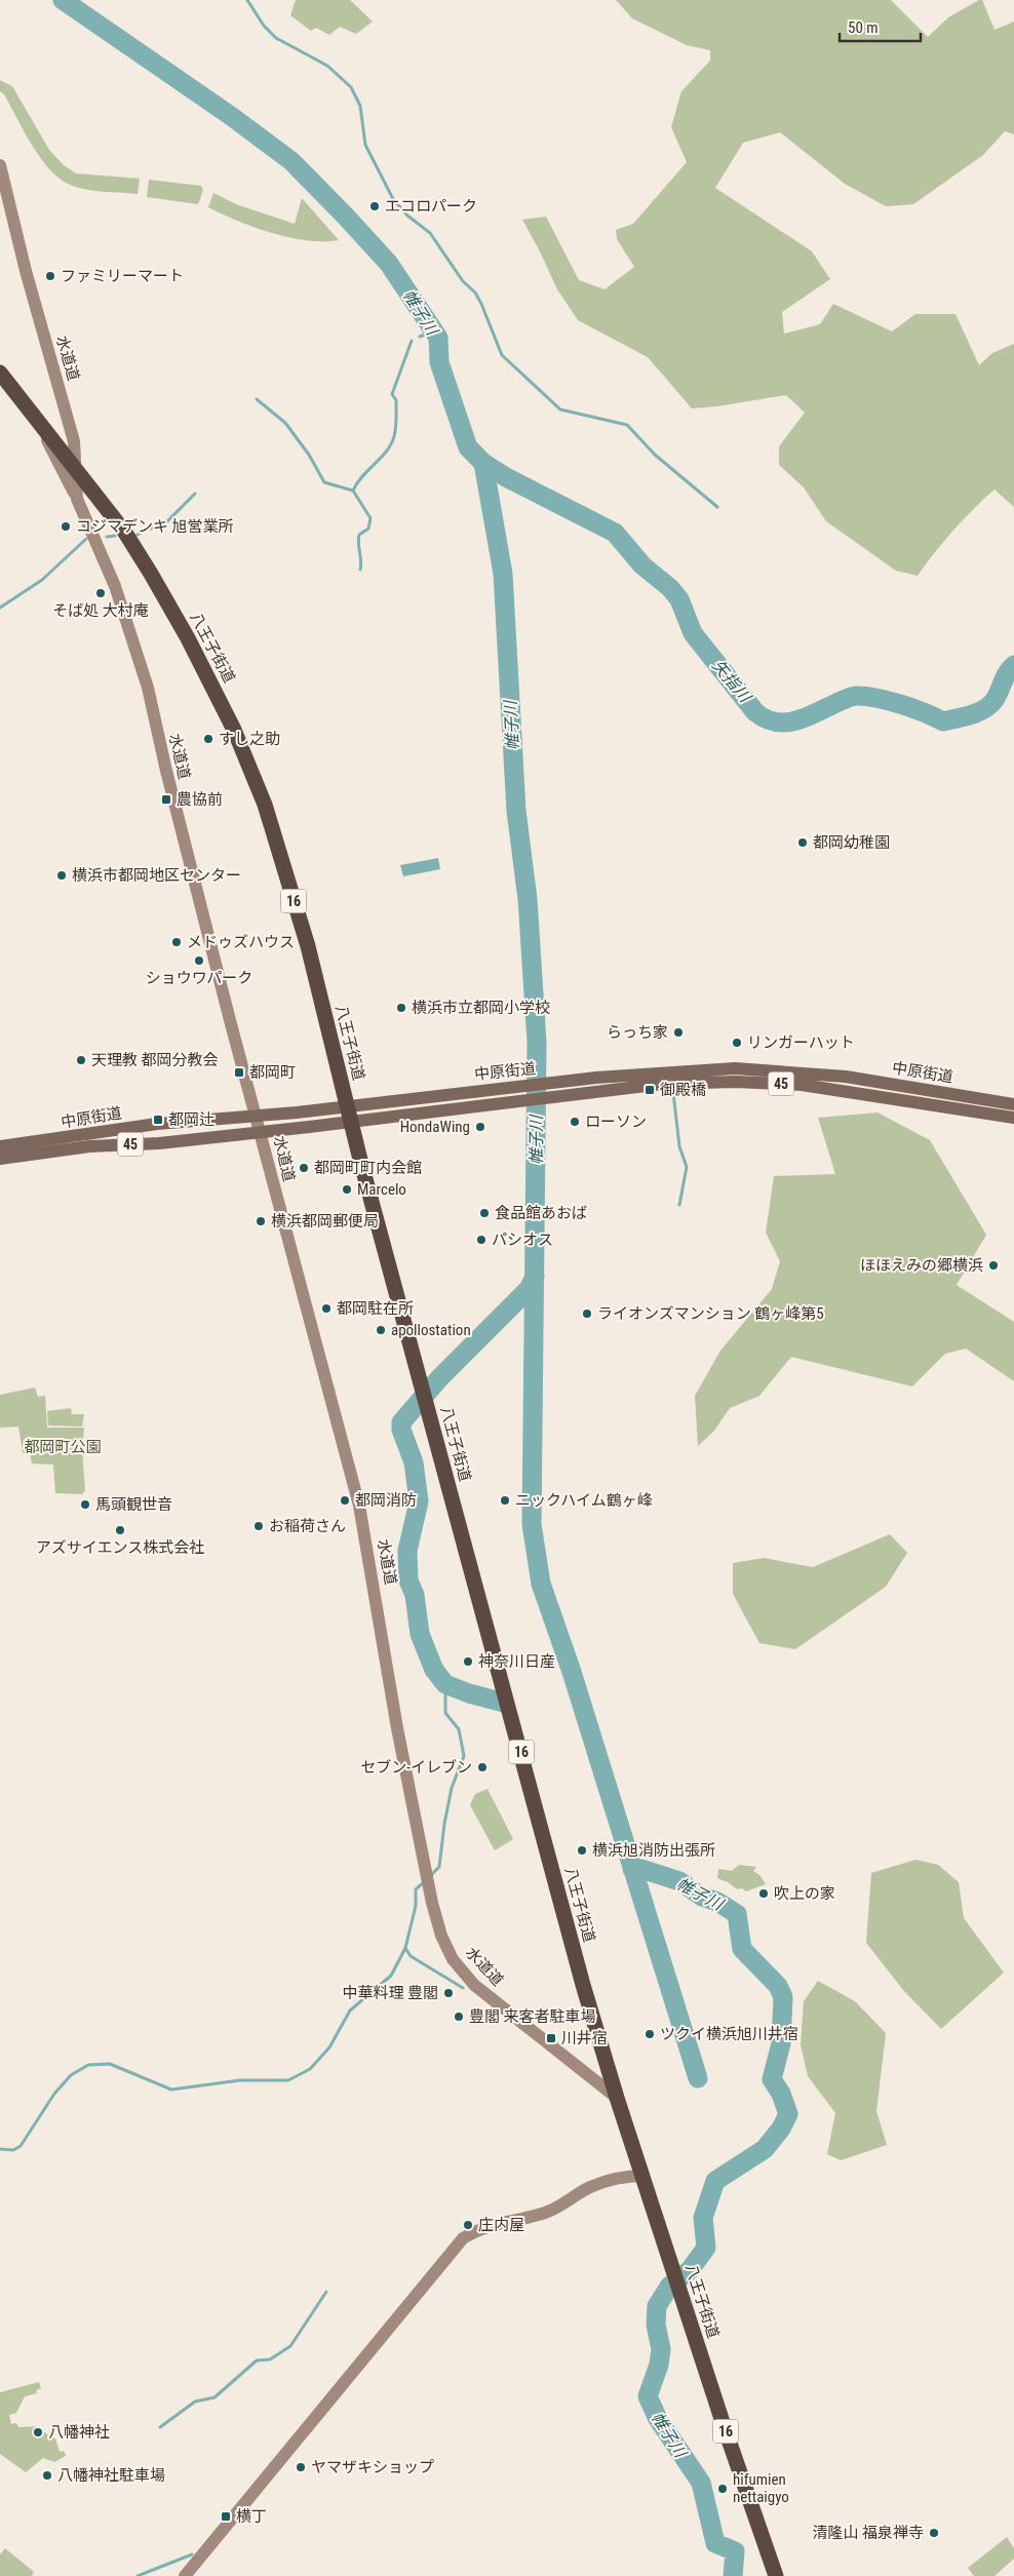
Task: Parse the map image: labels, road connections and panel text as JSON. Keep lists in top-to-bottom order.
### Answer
{
  "streets": {
    "highway": ["八王子街道", "16"],
    "main road": ["中原街道", "45"],
    "street": ["水道道"]
  },
  "crossings": [
    ["水道道", "八王子街道"],
    ["水道道", "中原街道"],
    ["八王子街道", "中原街道"]
  ],
  "water": ["帷子川", "矢指川"],
  "parks": ["都岡町公園"],
  "places": {
    "other": [
      "エコロパーク",
      "ファミリーマート",
      "コジマデンキ 旭営業所",
      "そば処 大村庵",
      "すし之助",
      "都岡幼稚園",
      "横浜市都岡地区センター",
      "メドゥズハウス",
      "ショウワパーク",
      "横浜市立都岡小学校",
      "らっち家",
      "リンガーハット",
      "天理教 都岡分教会",
      "ローソン",
      "HondaWing",
      "都岡町町内会館",
      "Marcelo",
      "食品館あおば",
      "横浜都岡郵便局",
      "パシオス",
      "ほほえみの郷横浜",
      "都岡駐在所",
      "ライオンズマンション 鶴ヶ峰第5",
      "apollostation",
      "都岡消防",
      "ニックハイム鶴ヶ峰",
      "馬頭観世音",
      "お稲荷さん",
      "アズサイエンス株式会社",
      "神奈川日産",
      "セブン-イレブン",
      "横浜旭消防出張所",
      "吹上の家",
      "中華料理 豊閣",
      "豊閣 来客者駐車場",
      "ツクイ横浜旭川井宿",
      "庄内屋",
      "八幡神社",
      "ヤマザキショップ",
      "八幡神社駐車場",
      "hifumien nettaigyo",
      "清隆山 福泉禅寺"
    ],
    "transit": [
      "農協前",
      "都岡町",
      "御殿橋",
      "都岡辻",
      "川井宿",
      "横丁"
    ]
  },
  "scale_bar": "50 m"
}
